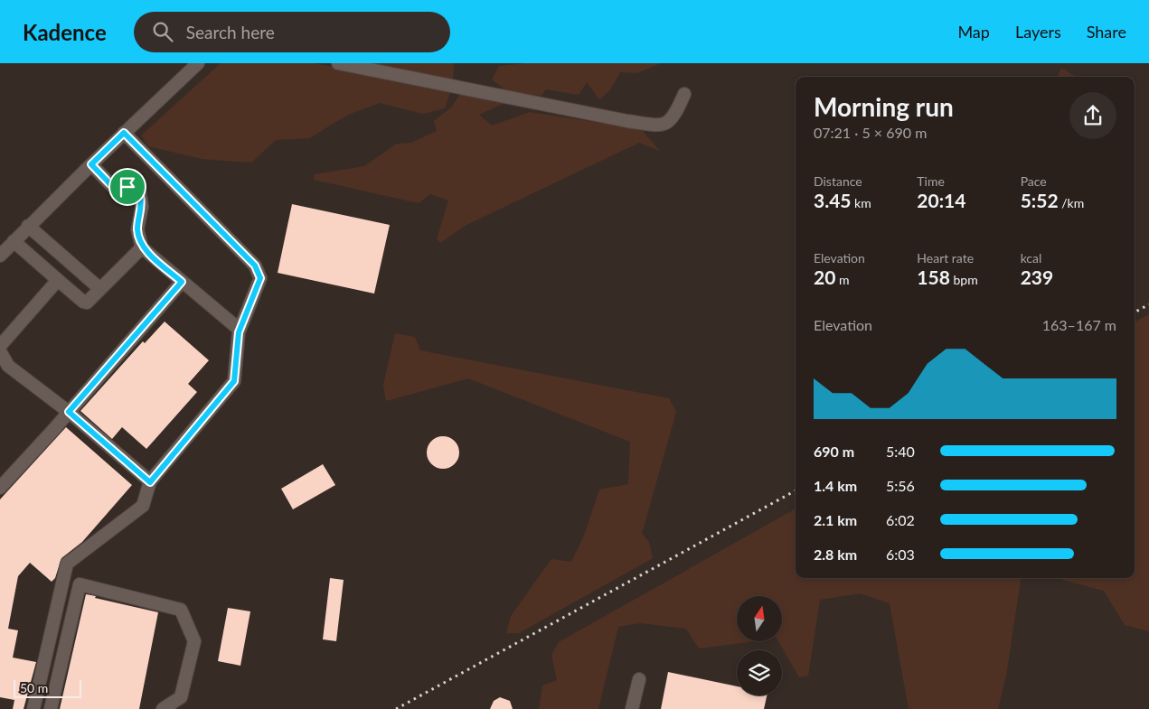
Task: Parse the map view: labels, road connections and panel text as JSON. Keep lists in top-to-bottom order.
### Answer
{
  "scale_bar": "50 m",
  "north": "top",
  "page": {
    "header": "Kadence",
    "search": "Search here",
    "nav": ["Map", "Layers", "Share"],
    "heading": ["Morning run", "07:21 · 5 × 690 m"],
    "stats": [
      ["Distance", "3.45 km"],
      ["Time", "20:14"],
      ["Pace", "5:52 /km"],
      ["Elevation", "20 m"],
      ["Heart rate", "158 bpm"],
      ["kcal", "239"]
    ],
    "chart": ["Elevation", "163–167 m"],
    "list": [
      {
        "name": "690 m",
        "note": "5:40"
      },
      {
        "name": "1.4 km",
        "note": "5:56"
      },
      {
        "name": "2.1 km",
        "note": "6:02"
      },
      {
        "name": "2.8 km",
        "note": "6:03"
      }
    ],
    "scale": "50 m"
  }
}
